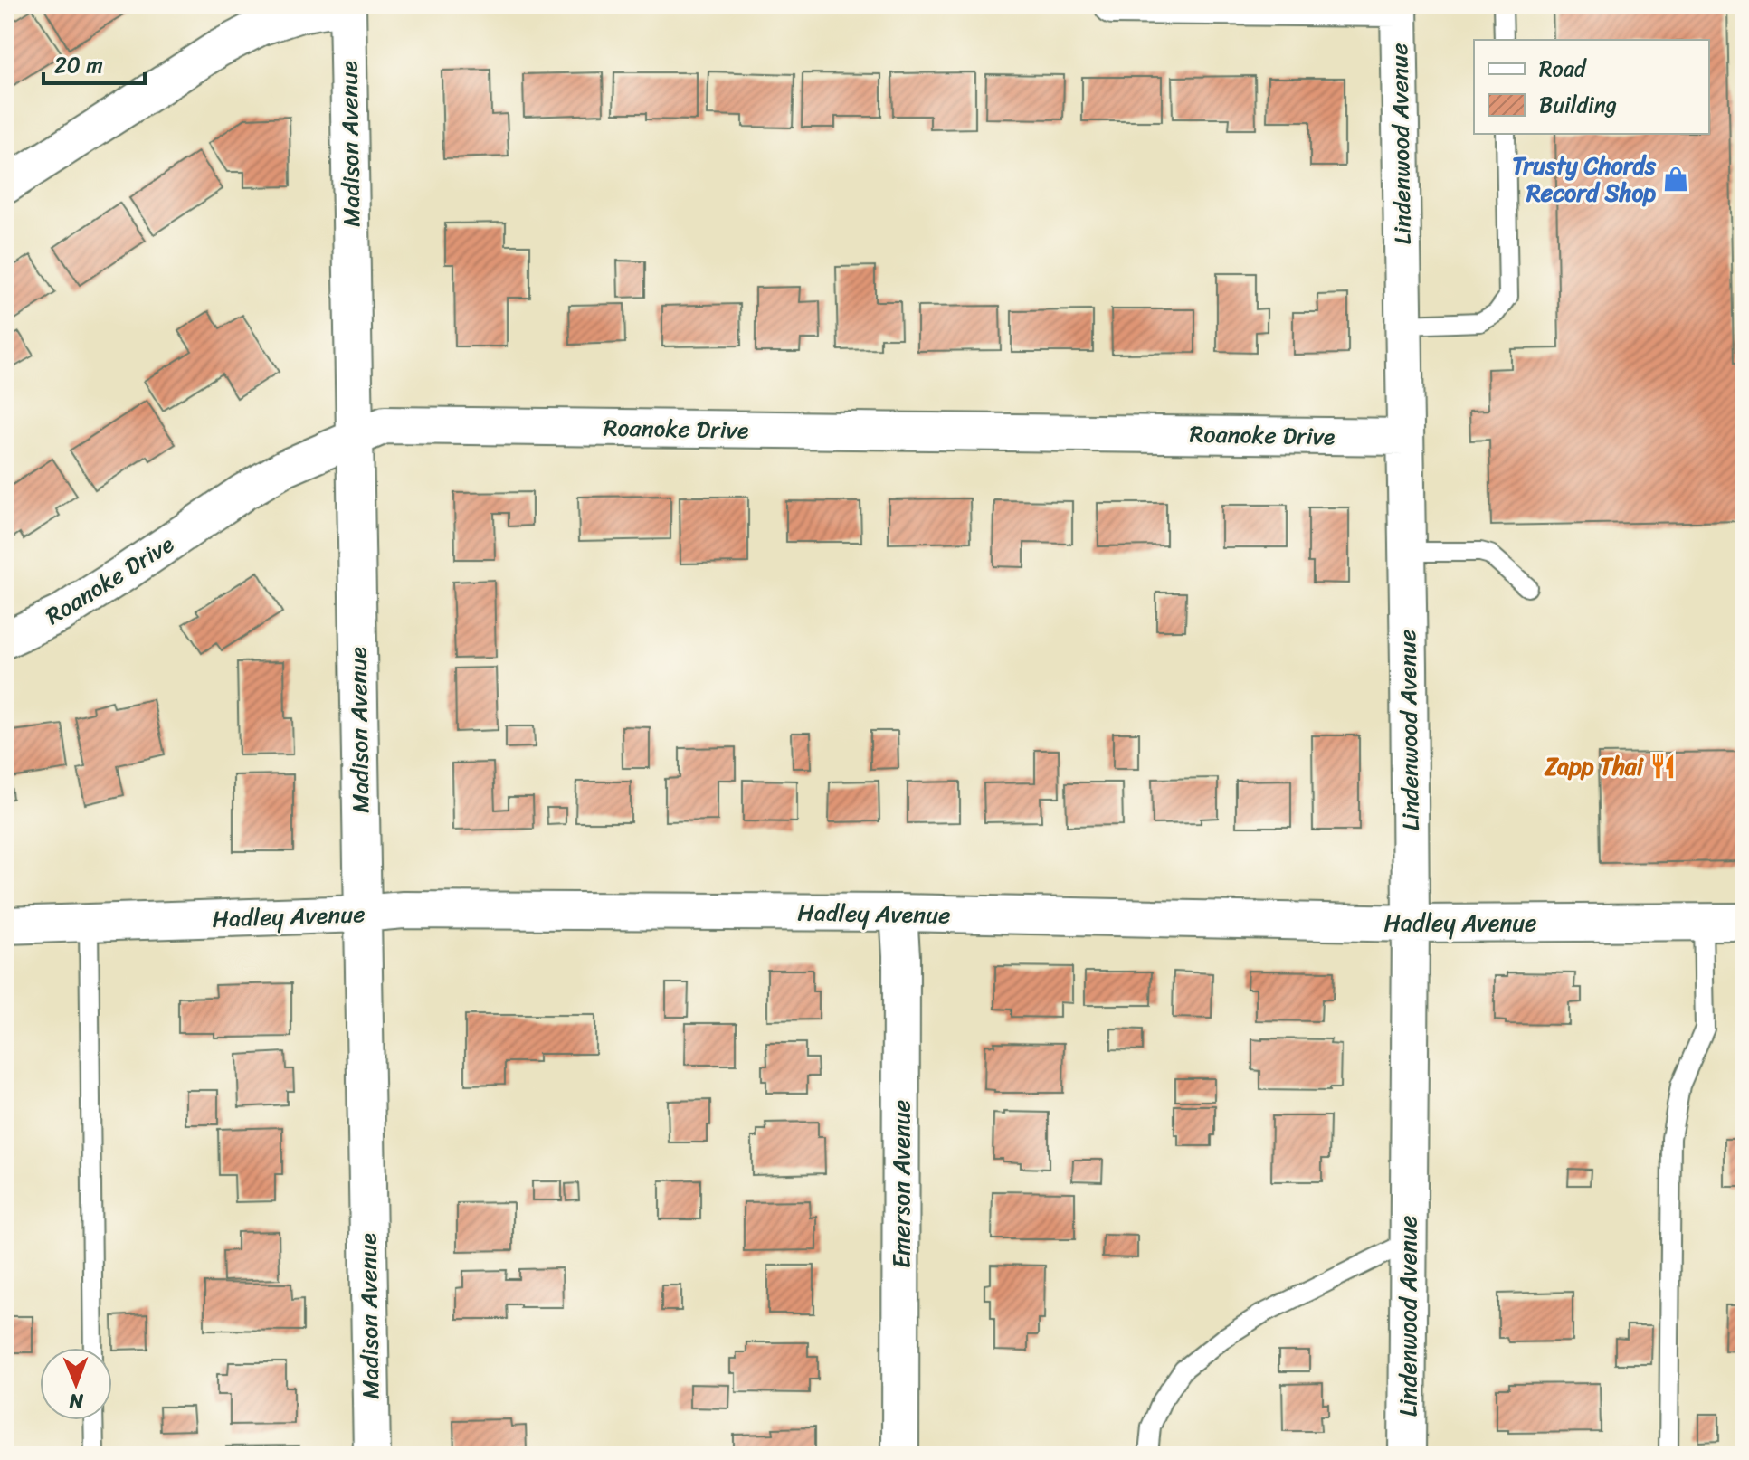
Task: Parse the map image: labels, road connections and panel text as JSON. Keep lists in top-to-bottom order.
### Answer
{
  "streets": {
    "street": [
      "Madison Avenue",
      "Lindenwood Avenue",
      "Roanoke Drive",
      "Hadley Avenue",
      "Emerson Avenue"
    ]
  },
  "crossings": [
    ["Madison Avenue", "Roanoke Drive"],
    ["Madison Avenue", "Hadley Avenue"],
    ["Lindenwood Avenue", "Roanoke Drive"],
    ["Lindenwood Avenue", "Hadley Avenue"],
    ["Hadley Avenue", "Emerson Avenue"]
  ],
  "places": {
    "shop": ["Trusty Chords Record Shop"],
    "restaurant": ["Zapp Thai"]
  },
  "legend": ["Road", "Building"],
  "scale_bar": "20 m",
  "north": "bottom"
}
